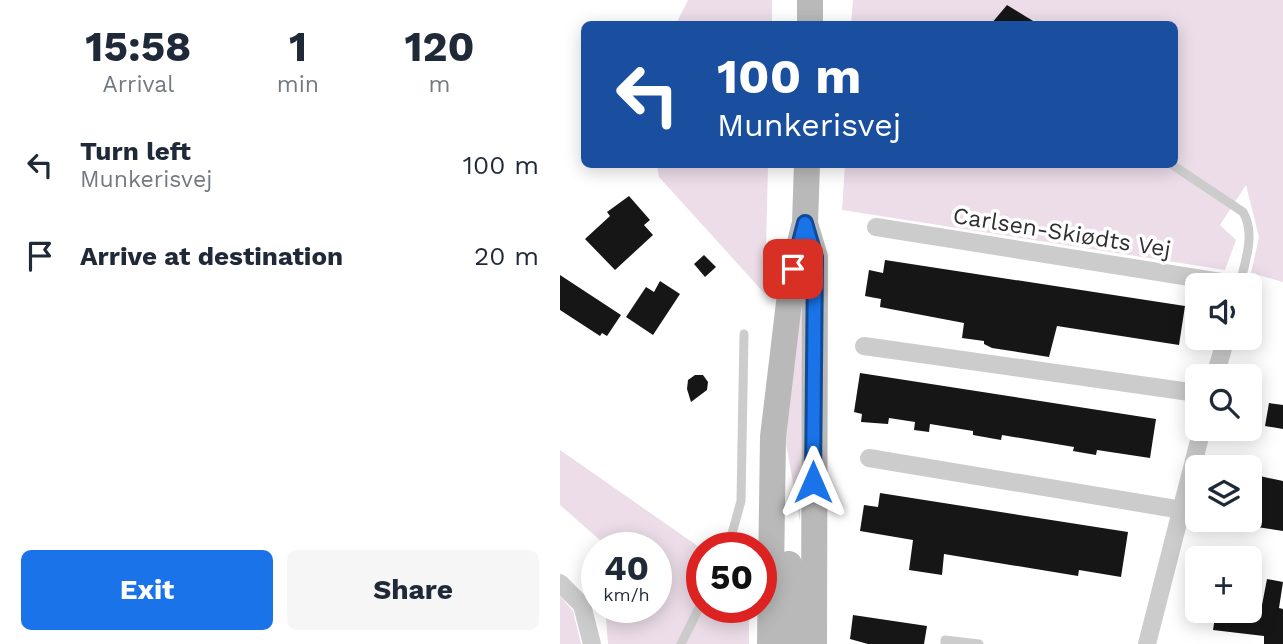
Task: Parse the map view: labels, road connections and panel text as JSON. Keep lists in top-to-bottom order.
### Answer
{
  "streets": {
    "street": ["Carlsen-Skiødts Vej"]
  },
  "page": {
    "eta": [
      "15:58",
      "Arrival",
      "1",
      "min",
      "120",
      "m"
    ],
    "turn": ["100 m", "Munkerisvej"],
    "list": [
      {
        "name": "Turn left",
        "note": "Munkerisvej",
        "value": "100 m"
      },
      {
        "name": "Arrive at destination",
        "value": "20 m"
      }
    ],
    "map_buttons": "+",
    "speed": "40 km/h",
    "limit": "50",
    "buttons": ["Exit", "Share"]
  }
}
